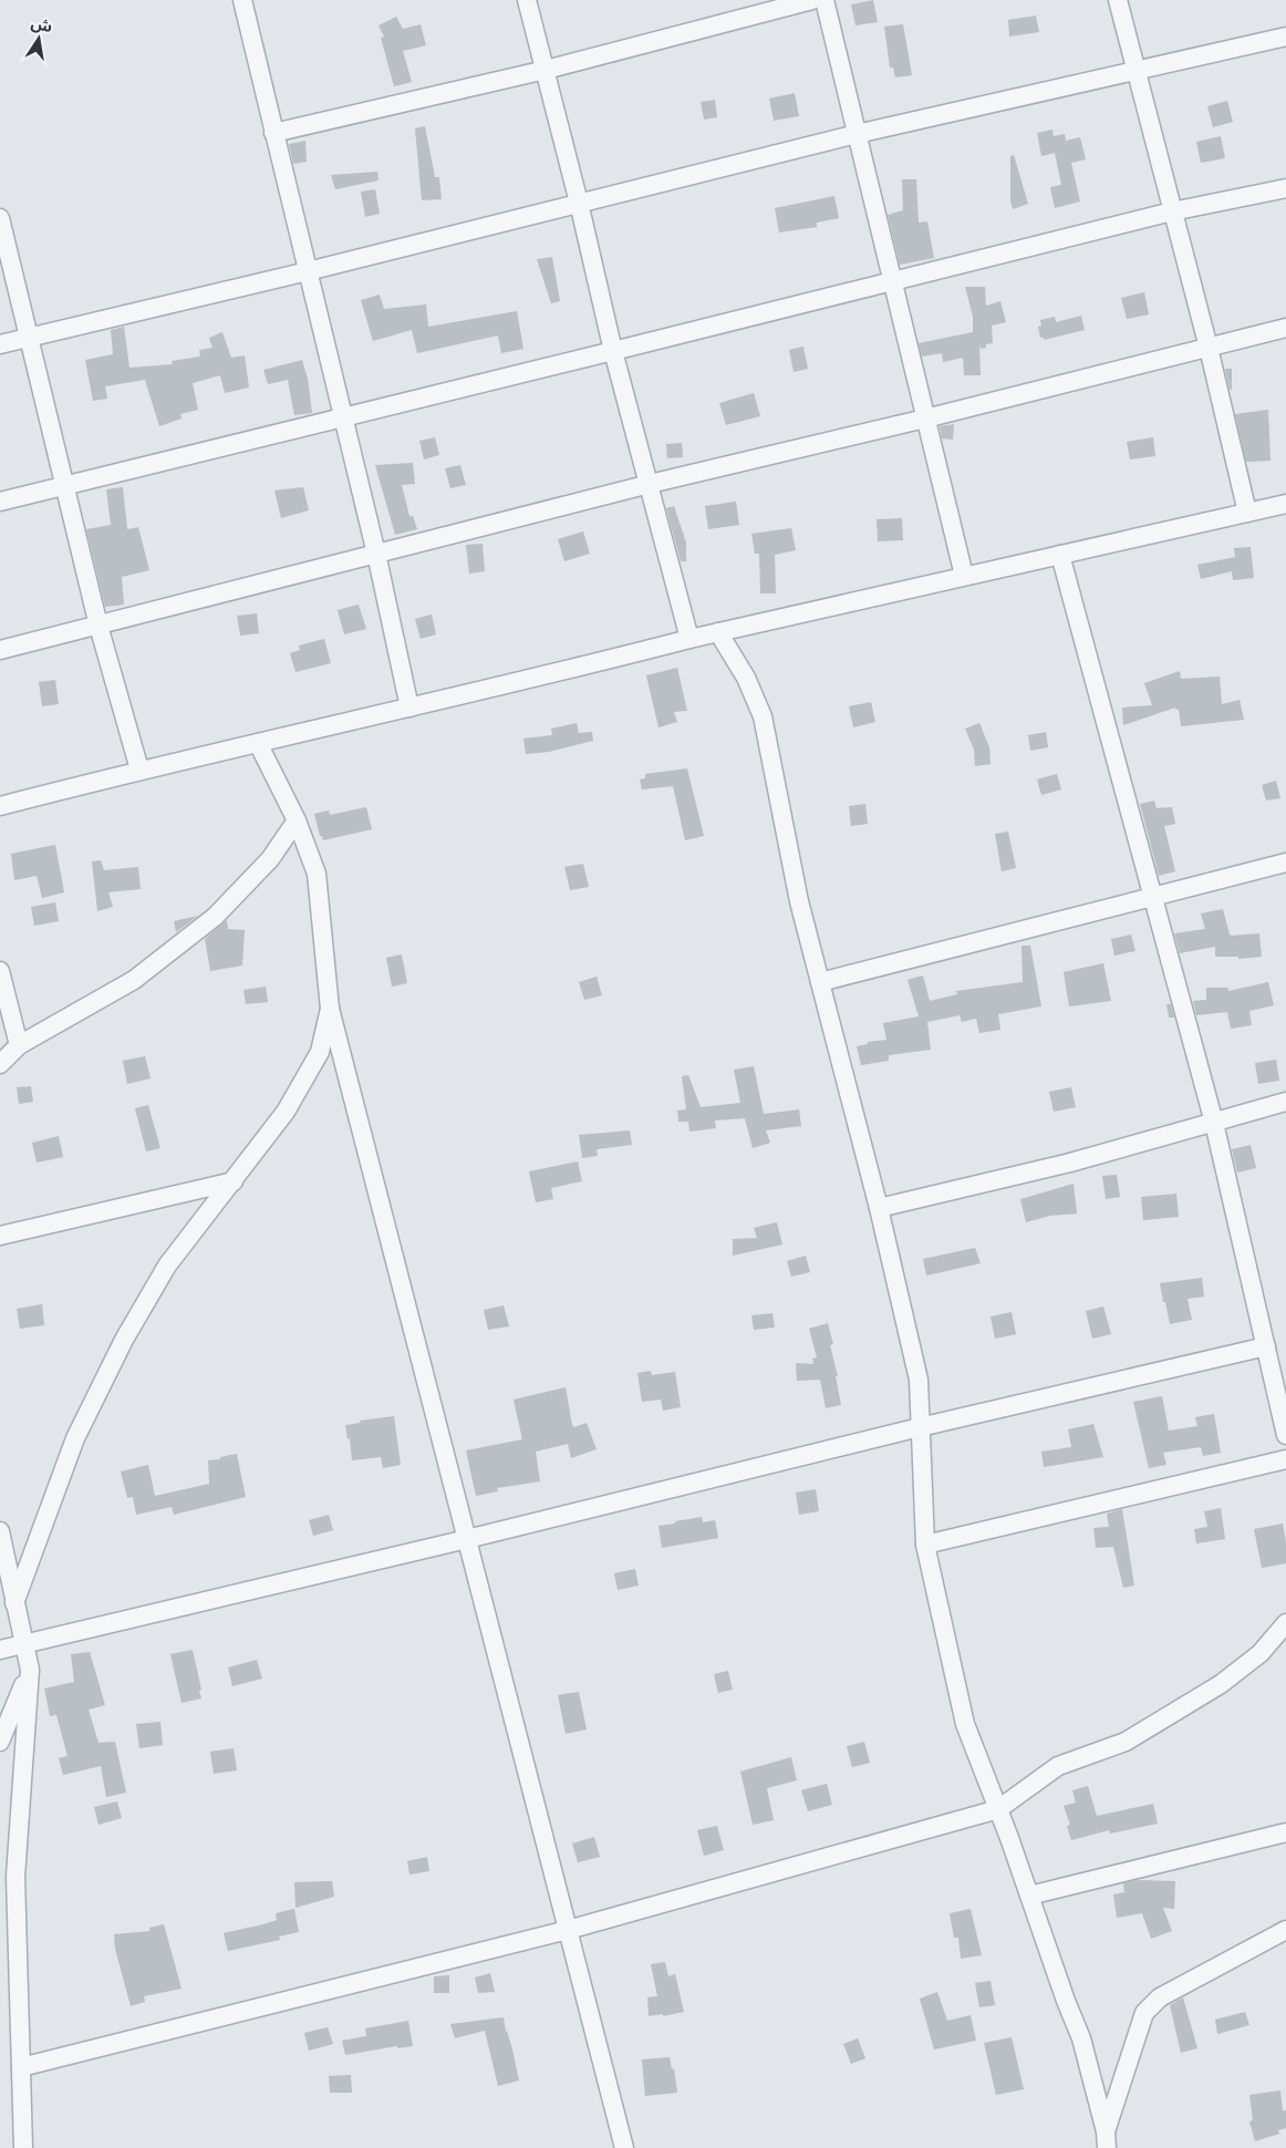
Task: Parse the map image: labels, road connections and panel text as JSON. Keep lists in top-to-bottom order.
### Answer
{
  "north": "top"
}
